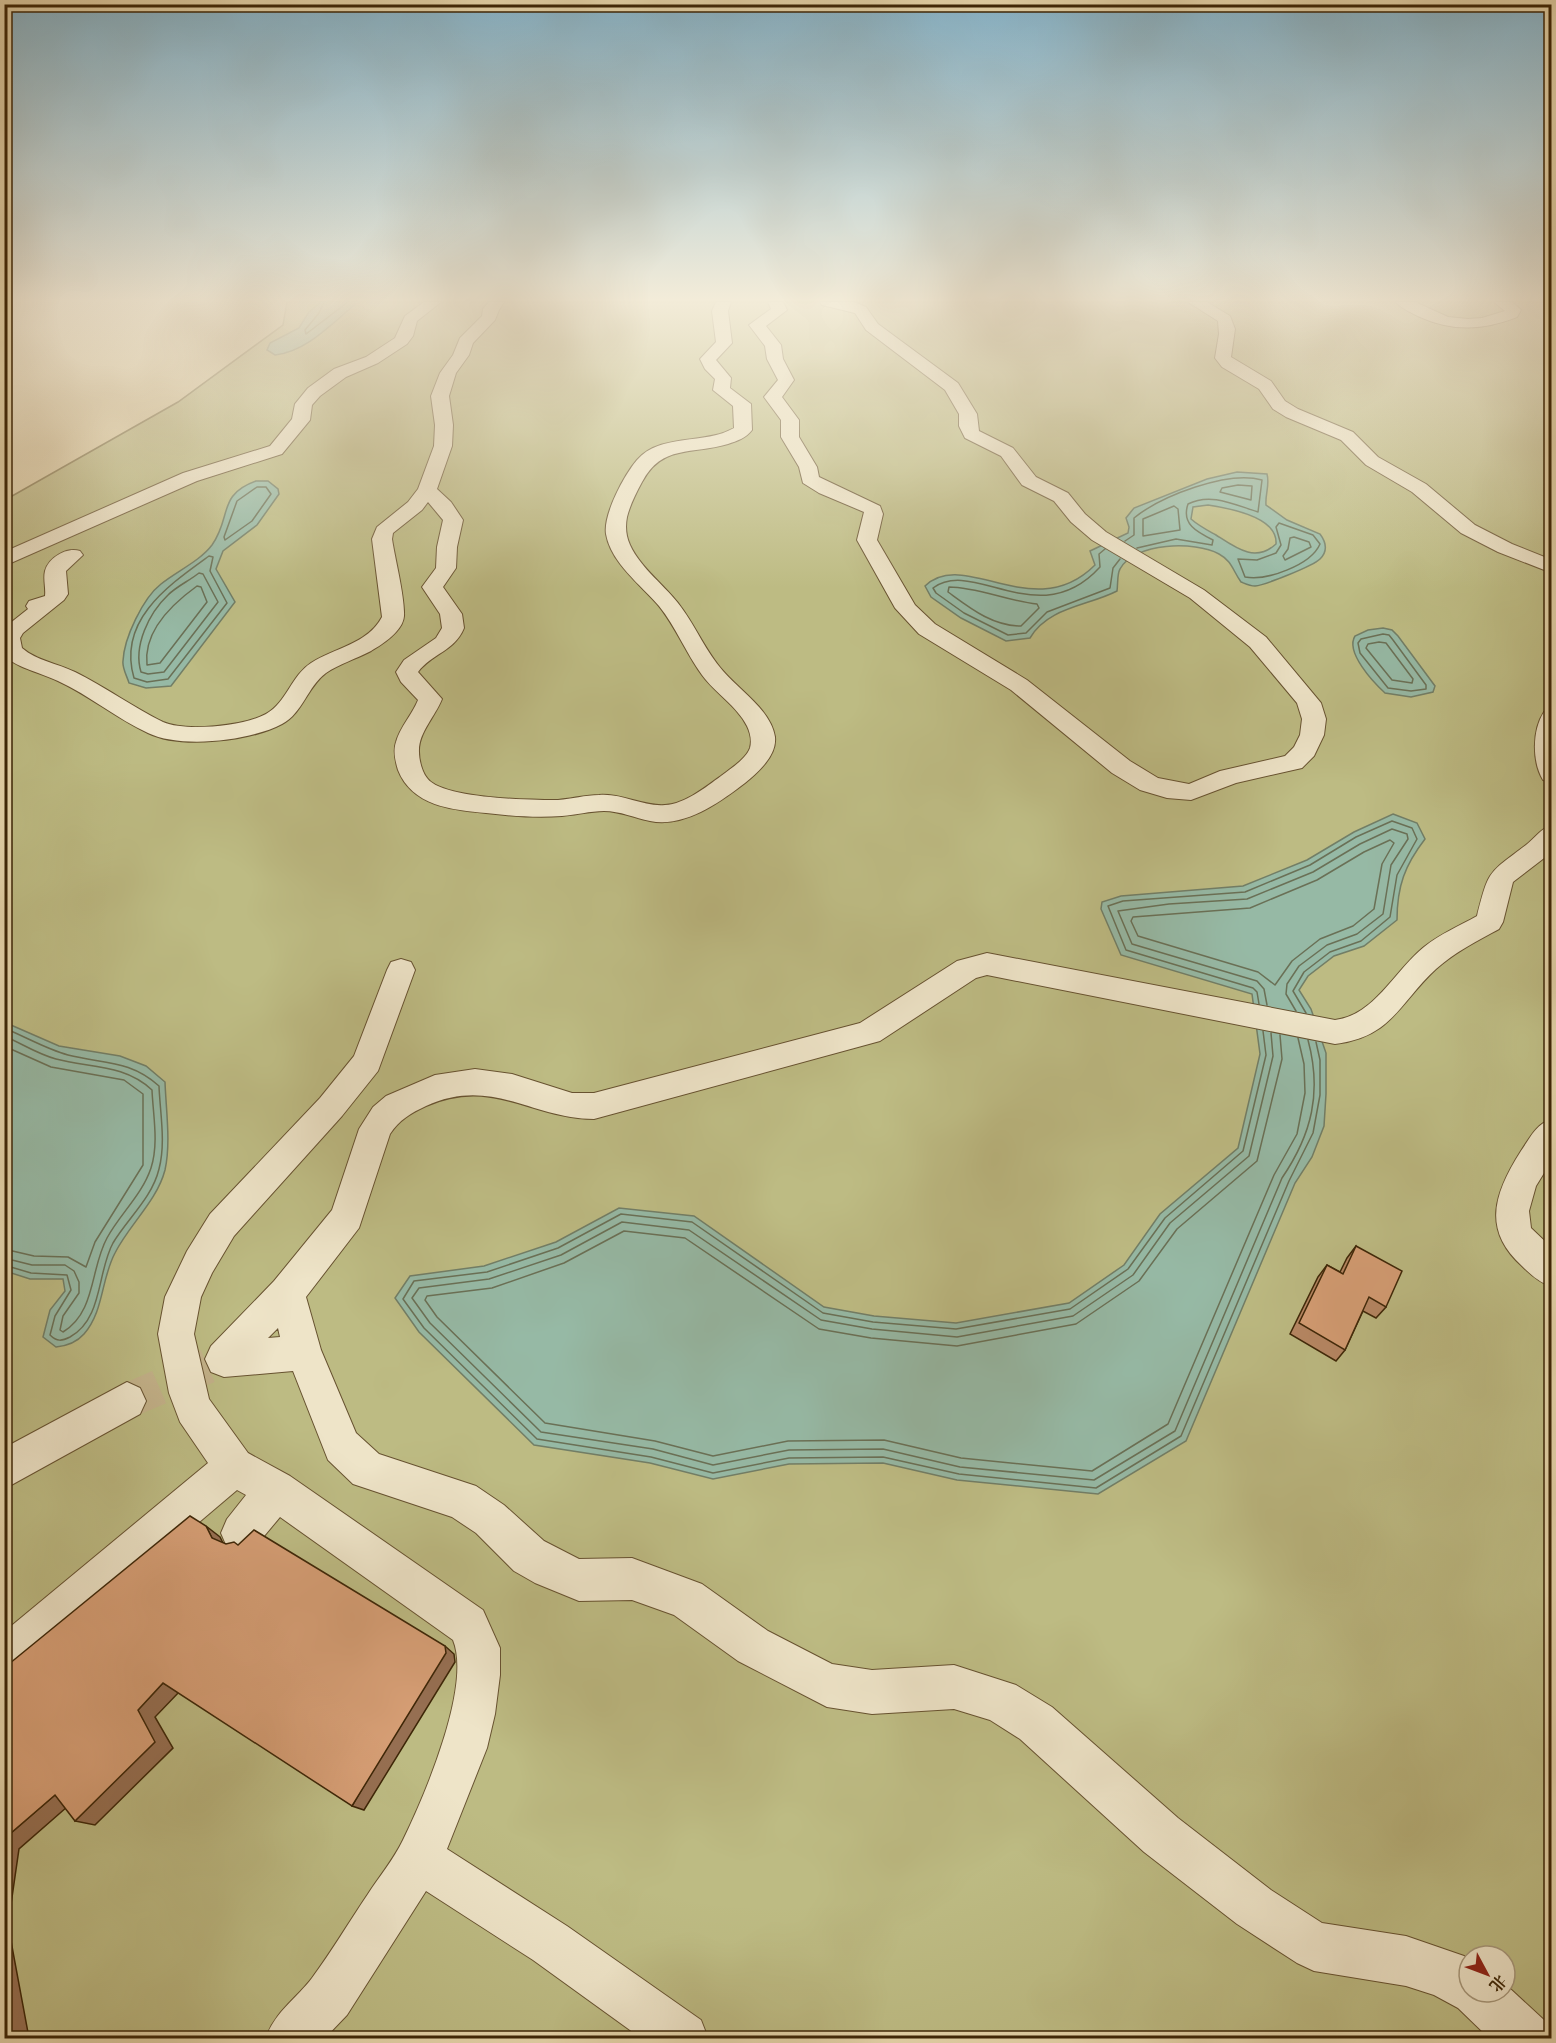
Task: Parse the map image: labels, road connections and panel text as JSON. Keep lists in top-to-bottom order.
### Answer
{
  "north": "bottom right"
}
